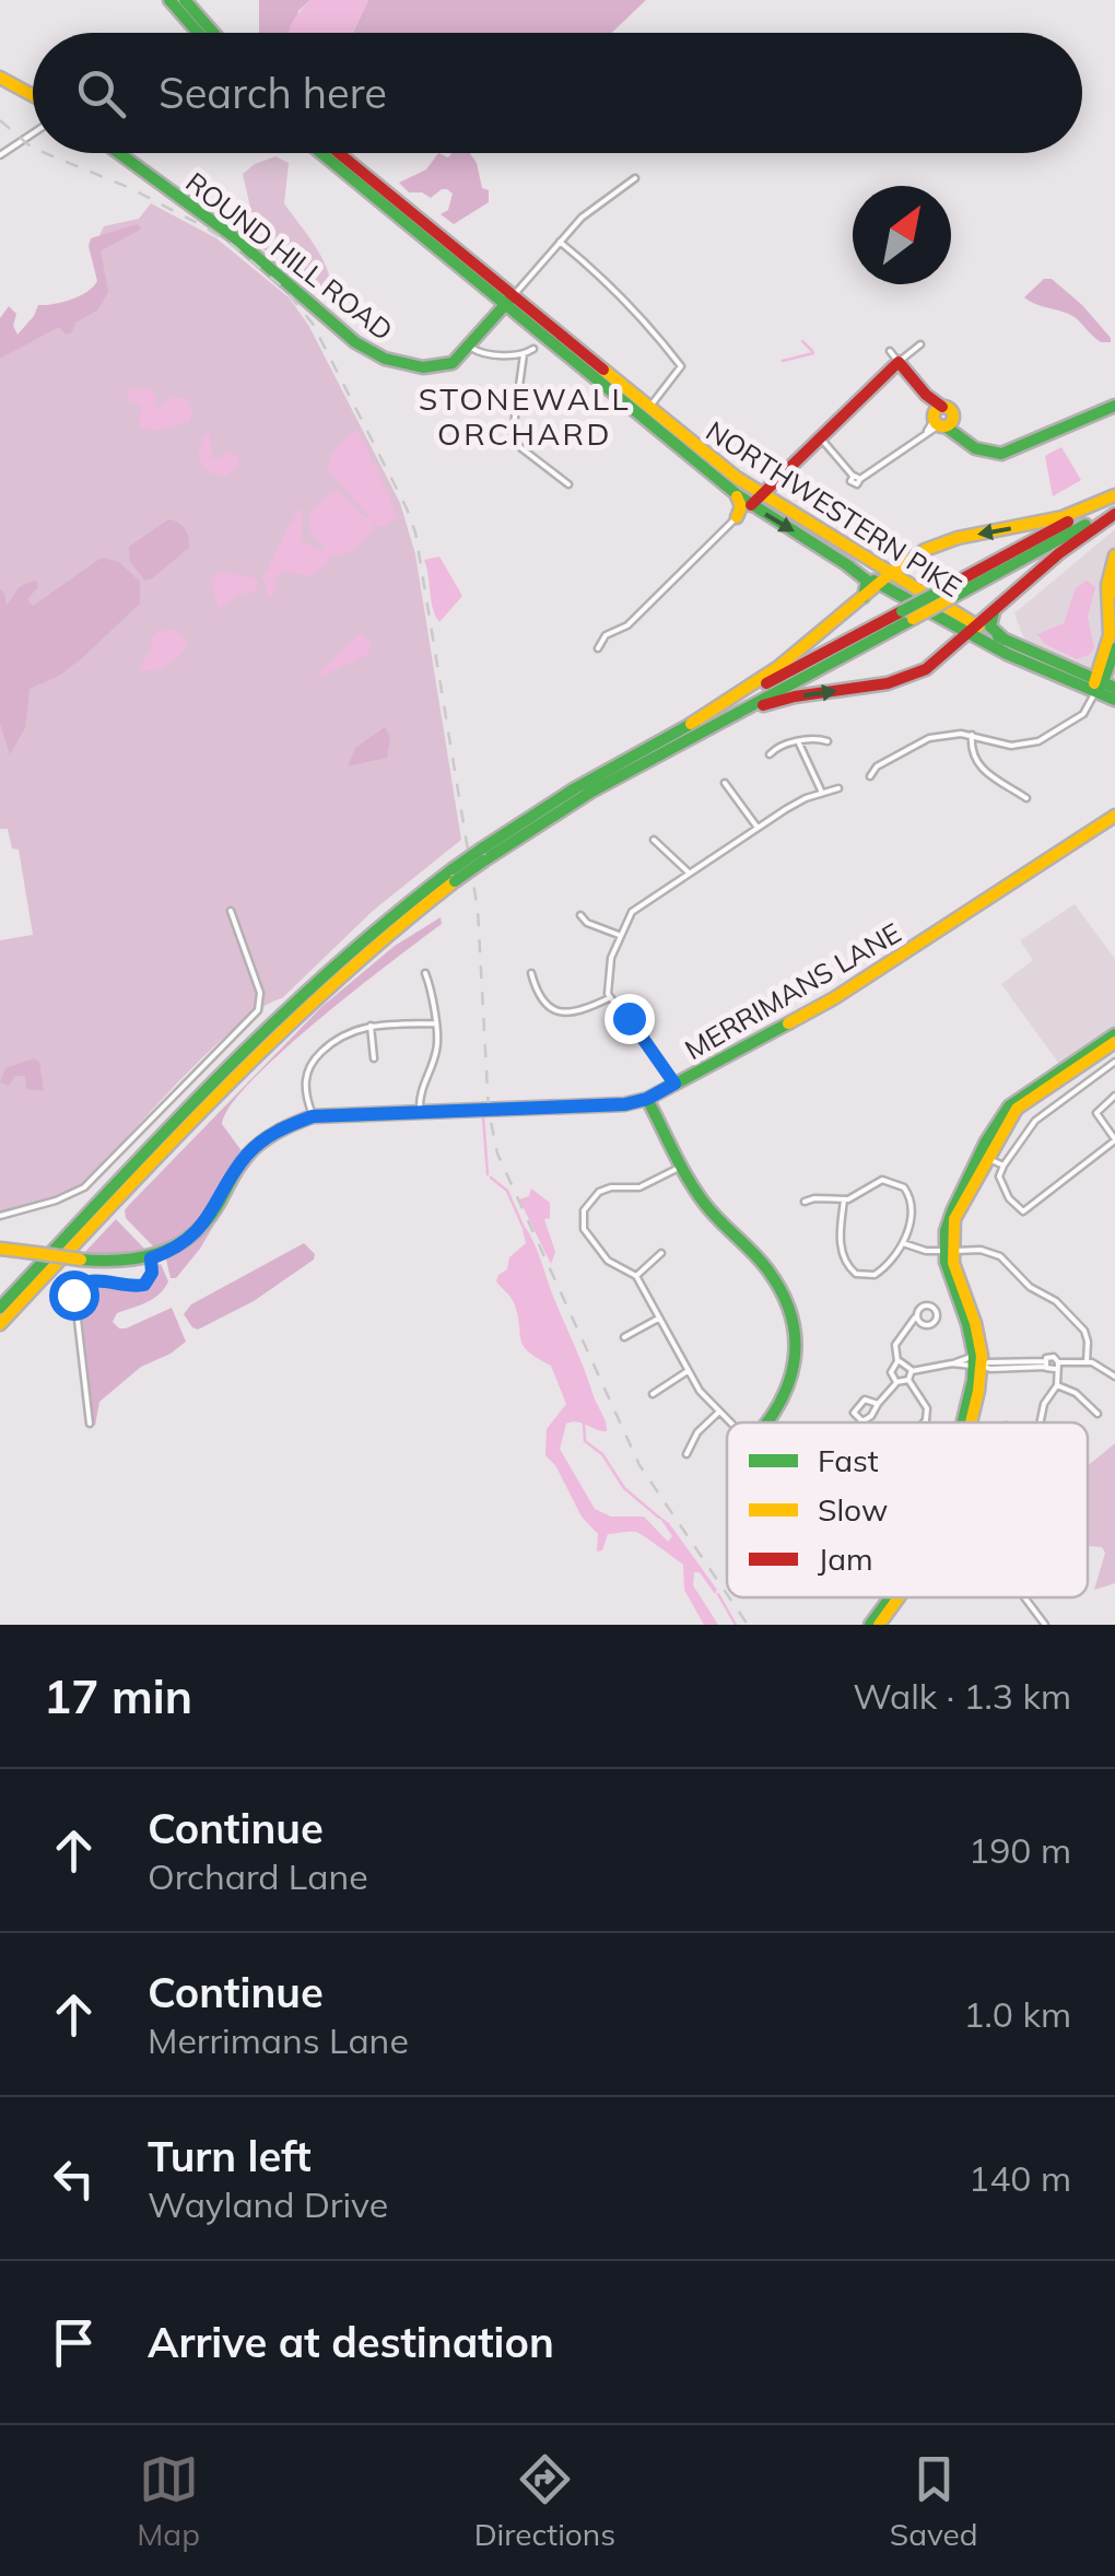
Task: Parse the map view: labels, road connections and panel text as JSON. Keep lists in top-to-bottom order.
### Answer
{
  "streets": {
    "main road": ["ROUND HILL ROAD", "NORTHWESTERN PIKE", "MERRIMANS LANE"]
  },
  "crossings": [
    ["ROUND HILL ROAD", "NORTHWESTERN PIKE"]
  ],
  "districts": ["STONEWALL ORCHARD"],
  "legend": ["Fast", "Slow", "Jam"],
  "north": "top right",
  "page": {
    "search": "Search here",
    "heading": ["17 min", "Walk · 1.3 km"],
    "list": [
      ["Continue", "Orchard Lane", "190 m"],
      ["Continue", "Merrimans Lane", "1.0 km"],
      ["Turn left", "Wayland Drive", "140 m"],
      "Arrive at destination"
    ],
    "nav": ["Map", "Directions", "Saved"]
  }
}
